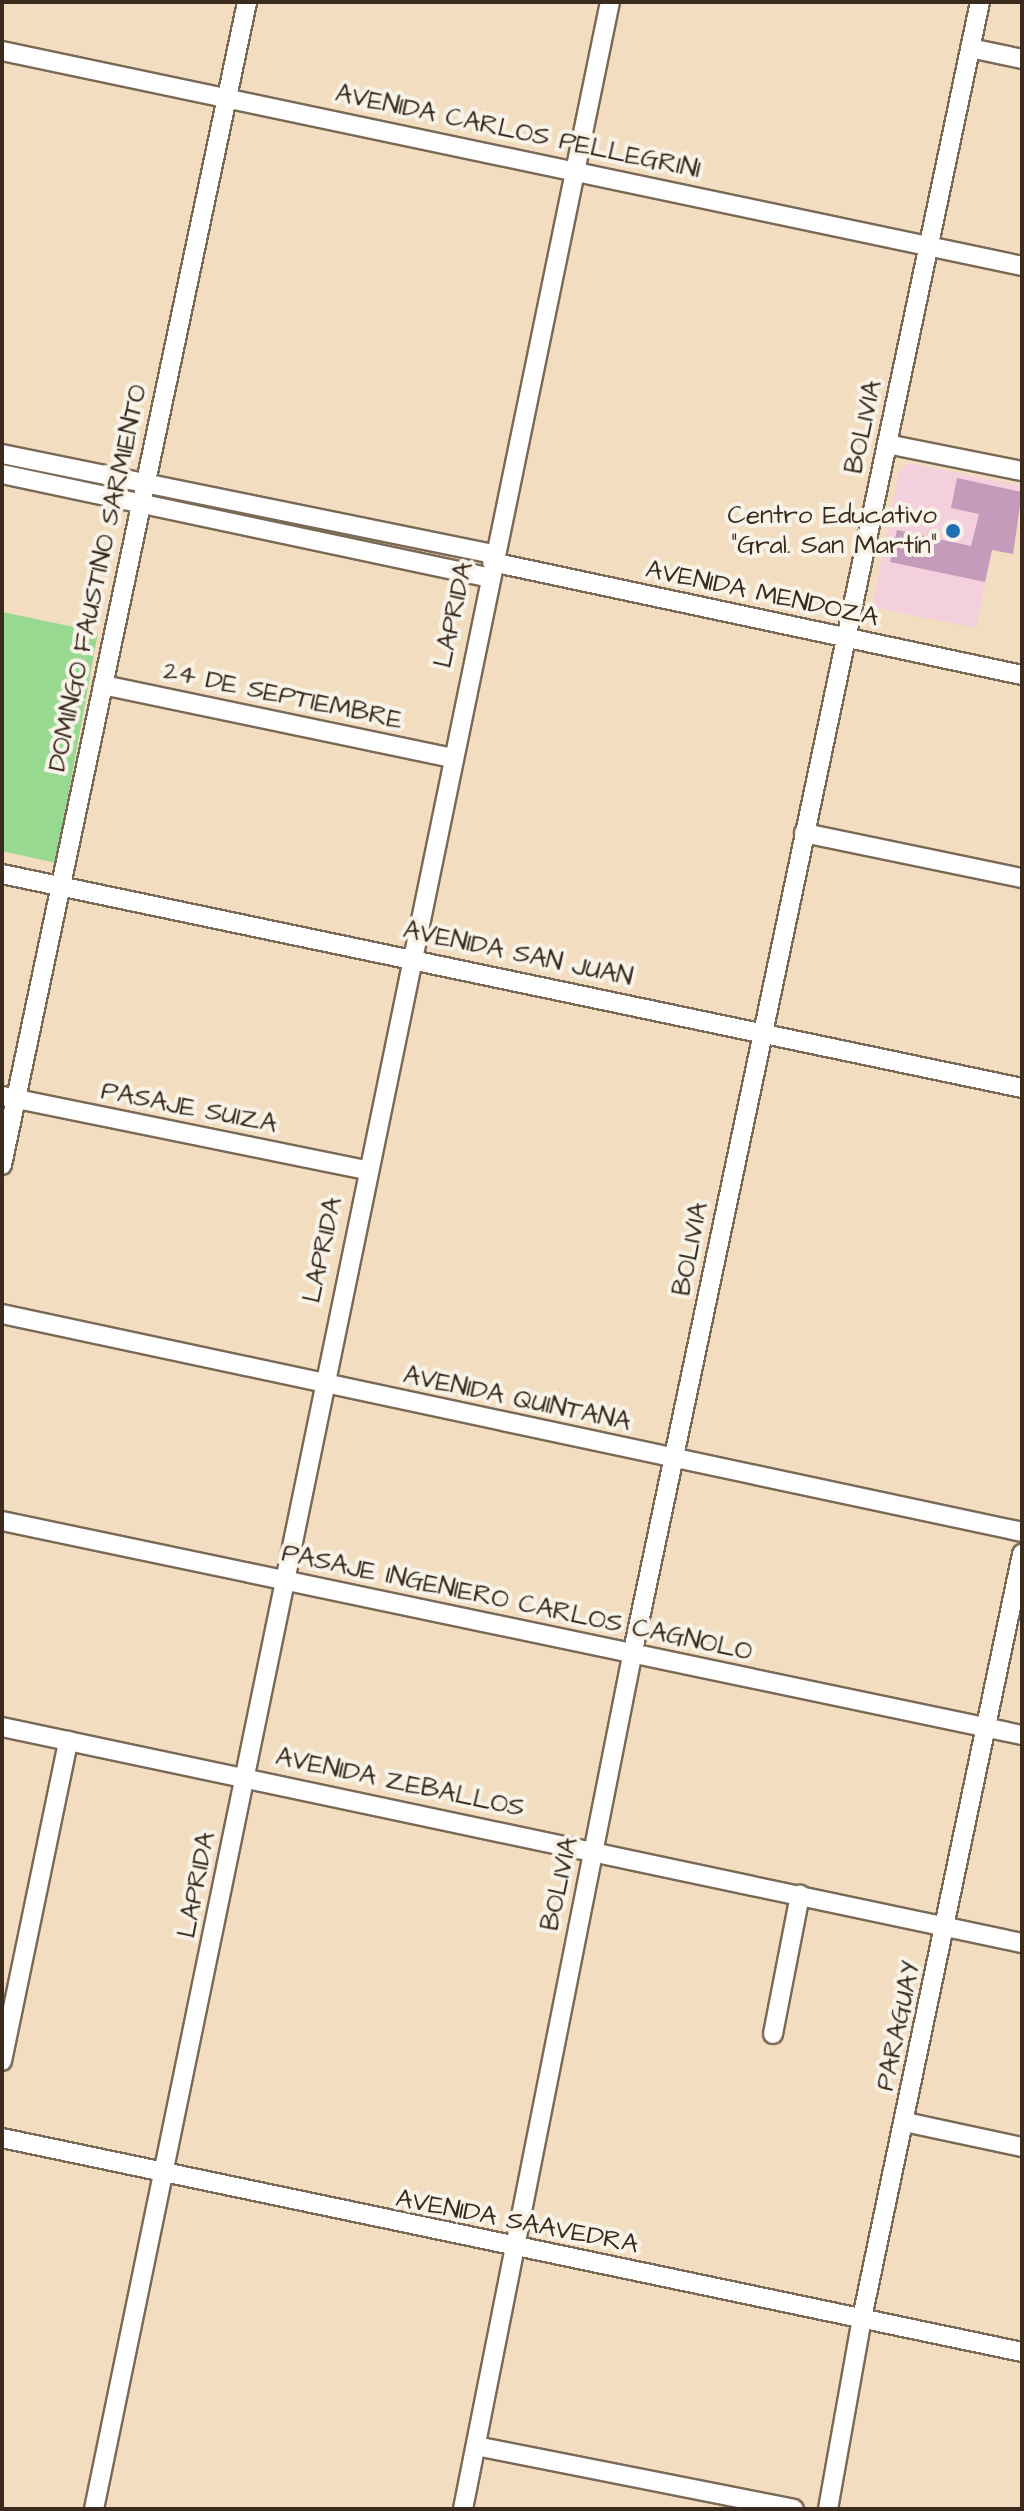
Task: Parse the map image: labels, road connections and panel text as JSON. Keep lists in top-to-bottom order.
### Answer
{
  "streets": {
    "street": [
      "AVENIDA CARLOS PELLEGRINI",
      "BOLIVIA",
      "DOMINGO FAUSTINO SARMIENTO",
      "AVENIDA MENDOZA",
      "LAPRIDA",
      "24 DE SEPTIEMBRE",
      "AVENIDA SAN JUAN",
      "PASAJE SUIZA",
      "AVENIDA QUINTANA",
      "PASAJE INGENIERO CARLOS CAGNOLO",
      "AVENIDA ZEBALLOS",
      "PARAGUAY",
      "AVENIDA SAAVEDRA"
    ]
  },
  "crossings": [
    ["AVENIDA CARLOS PELLEGRINI", "BOLIVIA"],
    ["AVENIDA CARLOS PELLEGRINI", "DOMINGO FAUSTINO SARMIENTO"],
    ["AVENIDA CARLOS PELLEGRINI", "LAPRIDA"],
    ["BOLIVIA", "AVENIDA MENDOZA"],
    ["BOLIVIA", "AVENIDA SAN JUAN"],
    ["BOLIVIA", "AVENIDA QUINTANA"],
    ["BOLIVIA", "PASAJE INGENIERO CARLOS CAGNOLO"],
    ["BOLIVIA", "AVENIDA ZEBALLOS"],
    ["BOLIVIA", "AVENIDA SAAVEDRA"],
    ["DOMINGO FAUSTINO SARMIENTO", "AVENIDA MENDOZA"],
    ["DOMINGO FAUSTINO SARMIENTO", "24 DE SEPTIEMBRE"],
    ["DOMINGO FAUSTINO SARMIENTO", "AVENIDA SAN JUAN"],
    ["DOMINGO FAUSTINO SARMIENTO", "PASAJE SUIZA"],
    ["AVENIDA MENDOZA", "LAPRIDA"],
    ["LAPRIDA", "24 DE SEPTIEMBRE"],
    ["LAPRIDA", "AVENIDA SAN JUAN"],
    ["LAPRIDA", "PASAJE SUIZA"],
    ["LAPRIDA", "AVENIDA QUINTANA"],
    ["LAPRIDA", "PASAJE INGENIERO CARLOS CAGNOLO"],
    ["LAPRIDA", "AVENIDA ZEBALLOS"],
    ["LAPRIDA", "AVENIDA SAAVEDRA"],
    ["PASAJE INGENIERO CARLOS CAGNOLO", "PARAGUAY"],
    ["AVENIDA ZEBALLOS", "PARAGUAY"],
    ["PARAGUAY", "AVENIDA SAAVEDRA"]
  ],
  "places": ["Centro Educativo \"Gral. San Martín\""]
}
